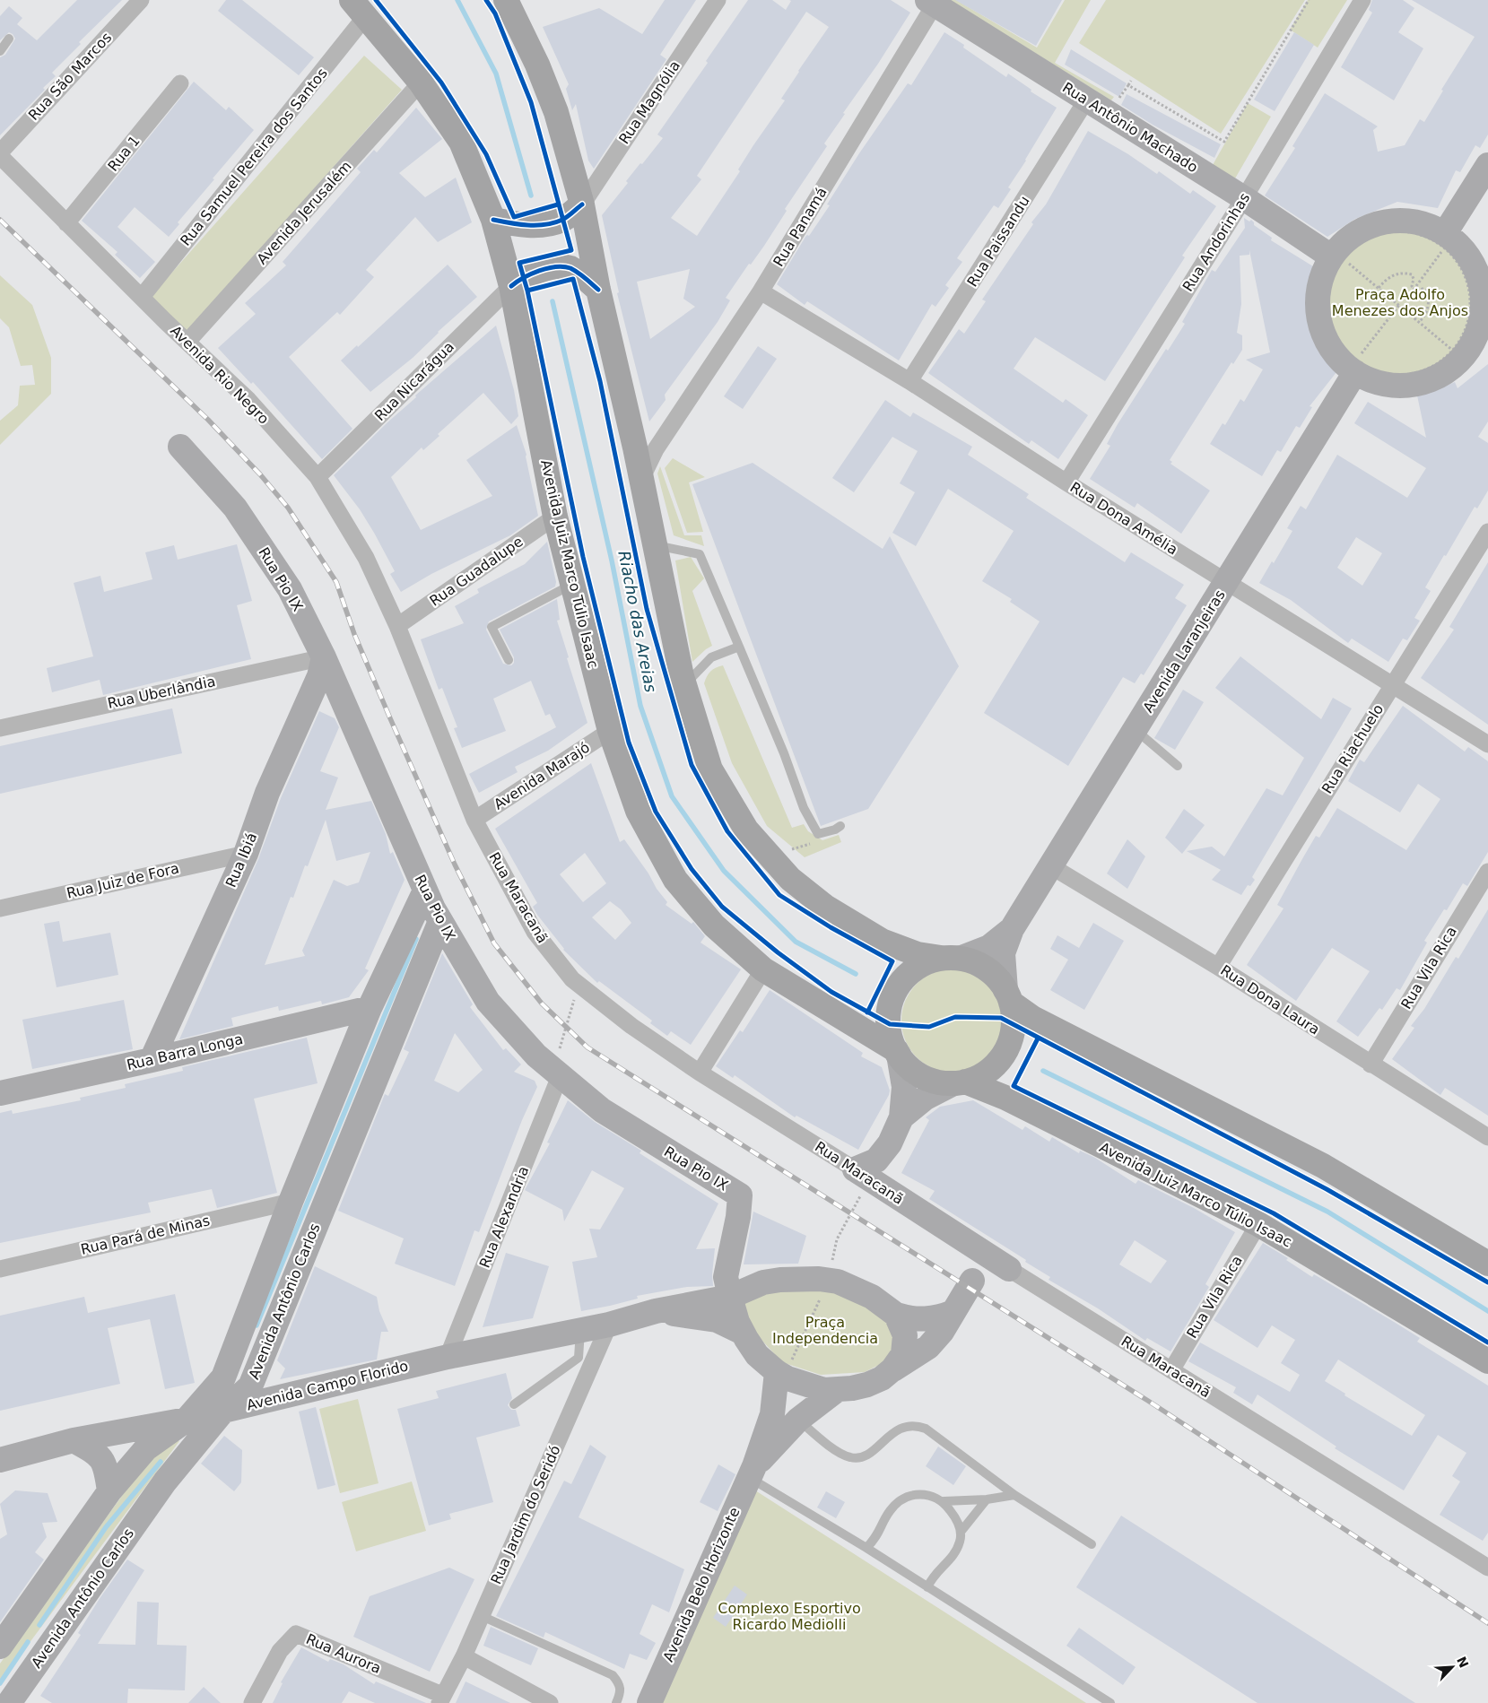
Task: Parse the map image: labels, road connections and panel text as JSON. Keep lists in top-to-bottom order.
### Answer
{
  "streets": {
    "main road": ["Avenida Juiz Marco Túlio Isaac"],
    "street": [
      "Rua São Marcos",
      "Rua Magnólia",
      "Rua Antônio Machado",
      "Rua 1",
      "Rua Samuel Pereira dos Santos",
      "Avenida Jerusalém",
      "Rua Panamá",
      "Rua Paissandu",
      "Rua Andorinhas",
      "Avenida Rio Negro",
      "Rua Nicarágua",
      "Rua Dona Amélia",
      "Rua Guadalupe",
      "Rua Pio IX",
      "Avenida Laranjeiras",
      "Rua Uberlândia",
      "Rua Riachuelo",
      "Avenida Marajó",
      "Rua Ibiá",
      "Rua Juiz de Fora",
      "Rua Maracanã",
      "Rua Vila Rica",
      "Rua Dona Laura",
      "Rua Barra Longa",
      "Rua Alexandria",
      "Rua Pará de Minas",
      "Avenida Antônio Carlos",
      "Avenida Campo Florido",
      "Rua Jardim do Seridó",
      "Avenida Belo Horizonte",
      "Rua Aurora"
    ]
  },
  "crossings": [
    ["Rua São Marcos", "Avenida Rio Negro"],
    ["Rua Antônio Machado", "Rua Panamá"],
    ["Rua Antônio Machado", "Rua Paissandu"],
    ["Rua Antônio Machado", "Rua Andorinhas"],
    ["Rua 1", "Avenida Rio Negro"],
    ["Rua Samuel Pereira dos Santos", "Avenida Rio Negro"],
    ["Rua Samuel Pereira dos Santos", "Avenida Juiz Marco Túlio Isaac"],
    ["Avenida Jerusalém", "Avenida Rio Negro"],
    ["Avenida Jerusalém", "Avenida Juiz Marco Túlio Isaac"],
    ["Rua Panamá", "Rua Dona Amélia"],
    ["Rua Paissandu", "Rua Dona Amélia"],
    ["Rua Andorinhas", "Rua Dona Amélia"],
    ["Avenida Rio Negro", "Rua Nicarágua"],
    ["Avenida Rio Negro", "Rua Guadalupe"],
    ["Avenida Rio Negro", "Rua Maracanã"],
    ["Rua Nicarágua", "Avenida Juiz Marco Túlio Isaac"],
    ["Rua Dona Amélia", "Avenida Laranjeiras"],
    ["Rua Dona Amélia", "Rua Riachuelo"],
    ["Avenida Juiz Marco Túlio Isaac", "Rua Guadalupe"],
    ["Avenida Juiz Marco Túlio Isaac", "Avenida Laranjeiras"],
    ["Avenida Juiz Marco Túlio Isaac", "Avenida Marajó"],
    ["Avenida Juiz Marco Túlio Isaac", "Rua Vila Rica"],
    ["Rua Guadalupe", "Rua Maracanã"],
    ["Rua Pio IX", "Rua Uberlândia"],
    ["Rua Pio IX", "Rua Ibiá"],
    ["Rua Pio IX", "Rua Alexandria"],
    ["Rua Pio IX", "Avenida Antônio Carlos"],
    ["Rua Pio IX", "Avenida Campo Florido"],
    ["Avenida Laranjeiras", "Rua Dona Laura"],
    ["Rua Uberlândia", "Rua Ibiá"],
    ["Rua Riachuelo", "Rua Dona Laura"],
    ["Avenida Marajó", "Rua Maracanã"],
    ["Rua Ibiá", "Rua Juiz de Fora"],
    ["Rua Ibiá", "Rua Barra Longa"],
    ["Rua Maracanã", "Rua Vila Rica"],
    ["Rua Vila Rica", "Rua Dona Laura"],
    ["Rua Barra Longa", "Avenida Antônio Carlos"],
    ["Rua Alexandria", "Avenida Campo Florido"],
    ["Rua Pará de Minas", "Avenida Antônio Carlos"],
    ["Avenida Antônio Carlos", "Avenida Campo Florido"],
    ["Avenida Campo Florido", "Rua Jardim do Seridó"],
    ["Rua Jardim do Seridó", "Rua Aurora"]
  ],
  "water": ["Riacho das Areias"],
  "parks": ["Praça Adolfo Menezes dos Anjos", "Praça Independencia", "Complexo Esportivo Ricardo Mediolli"],
  "north": "top right"
}
